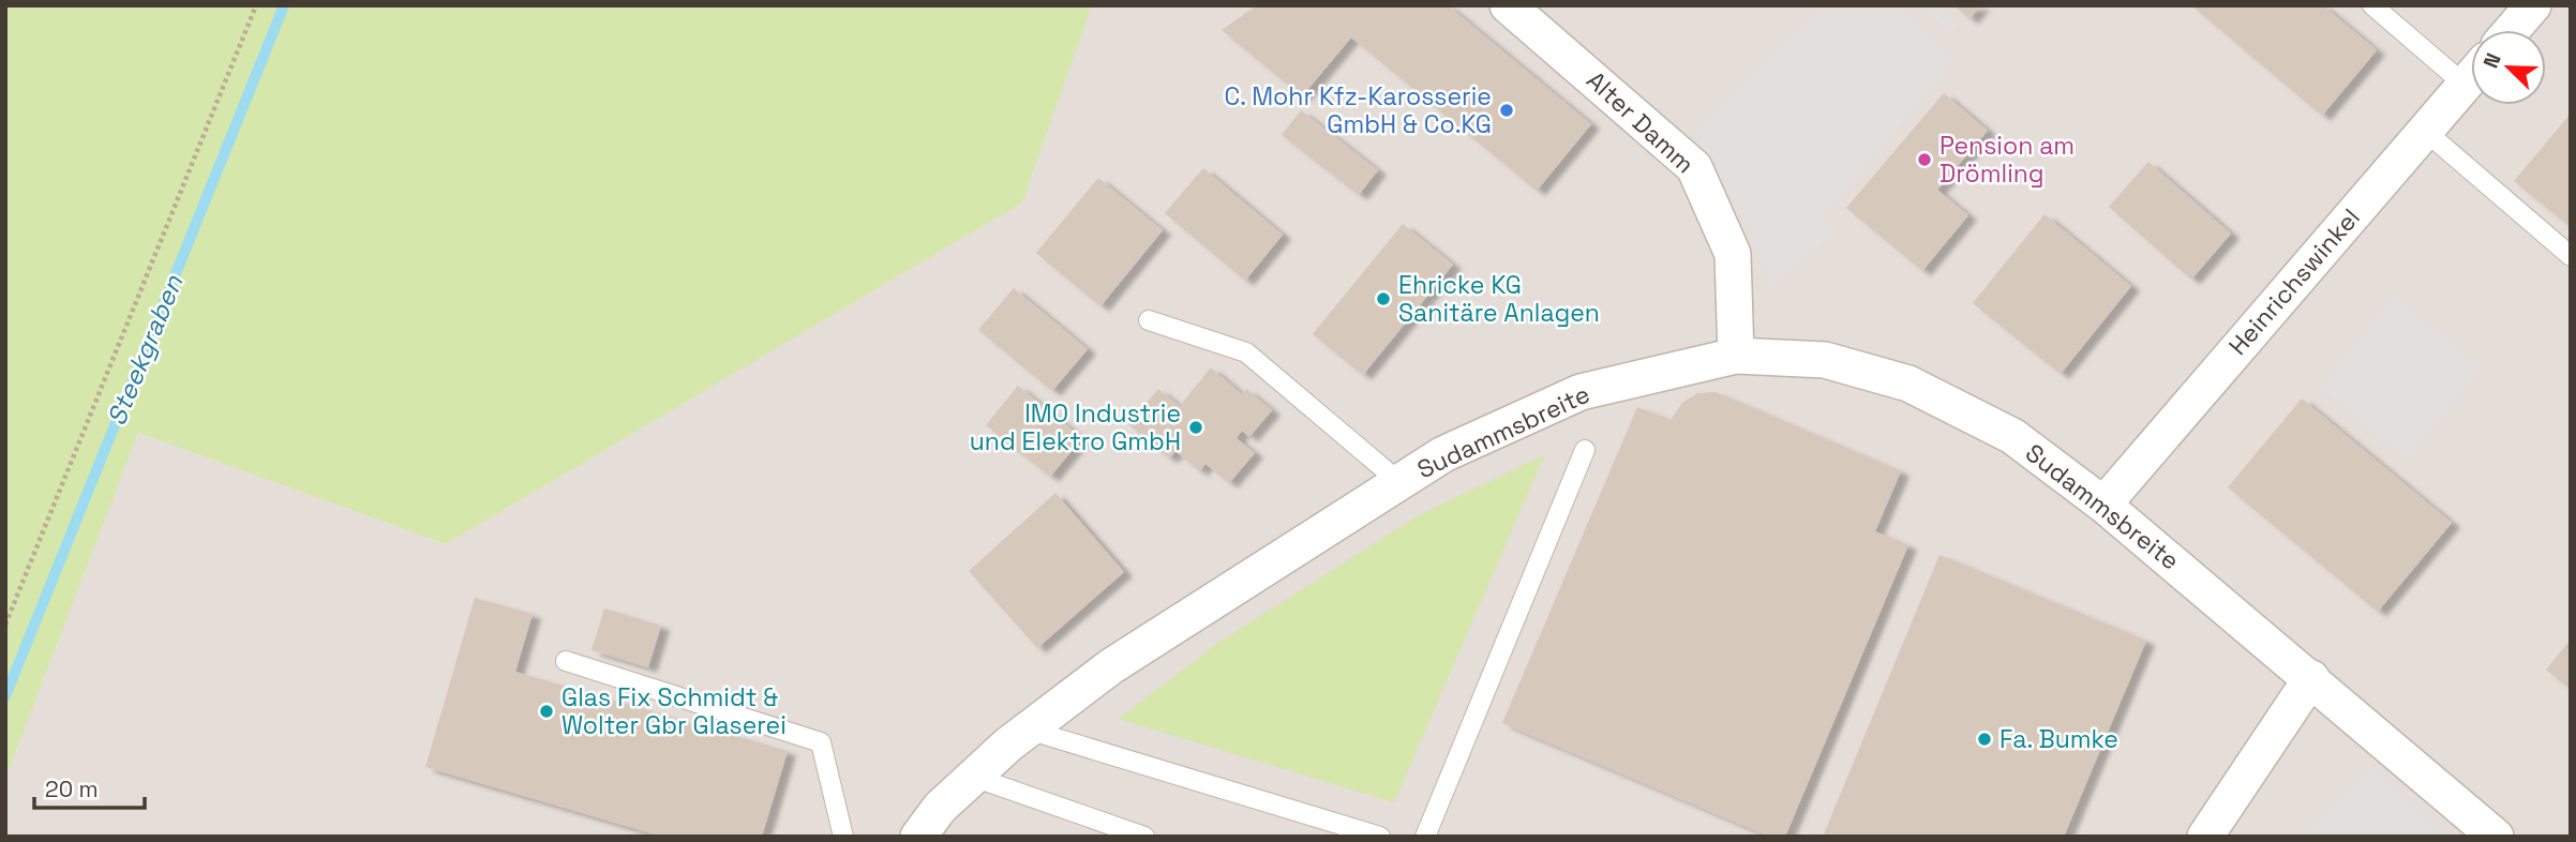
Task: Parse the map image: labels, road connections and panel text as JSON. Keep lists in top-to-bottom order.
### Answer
{
  "streets": {
    "street": ["Alter Damm", "Heinrichswinkel", "Sudammsbreite"]
  },
  "crossings": [
    ["Alter Damm", "Sudammsbreite"],
    ["Heinrichswinkel", "Sudammsbreite"]
  ],
  "water": ["Steekgraben"],
  "places": [
    "C. Mohr Kfz-Karosserie GmbH & Co.KG",
    "Pension am Drömling",
    "Ehricke KG Sanitäre Anlagen",
    "IMO Industrie und Elektro GmbH",
    "Glas Fix Schmidt & Wolter Gbr Glaserei",
    "Fa. Bumke"
  ],
  "scale_bar": "20 m",
  "north": "top left"
}
